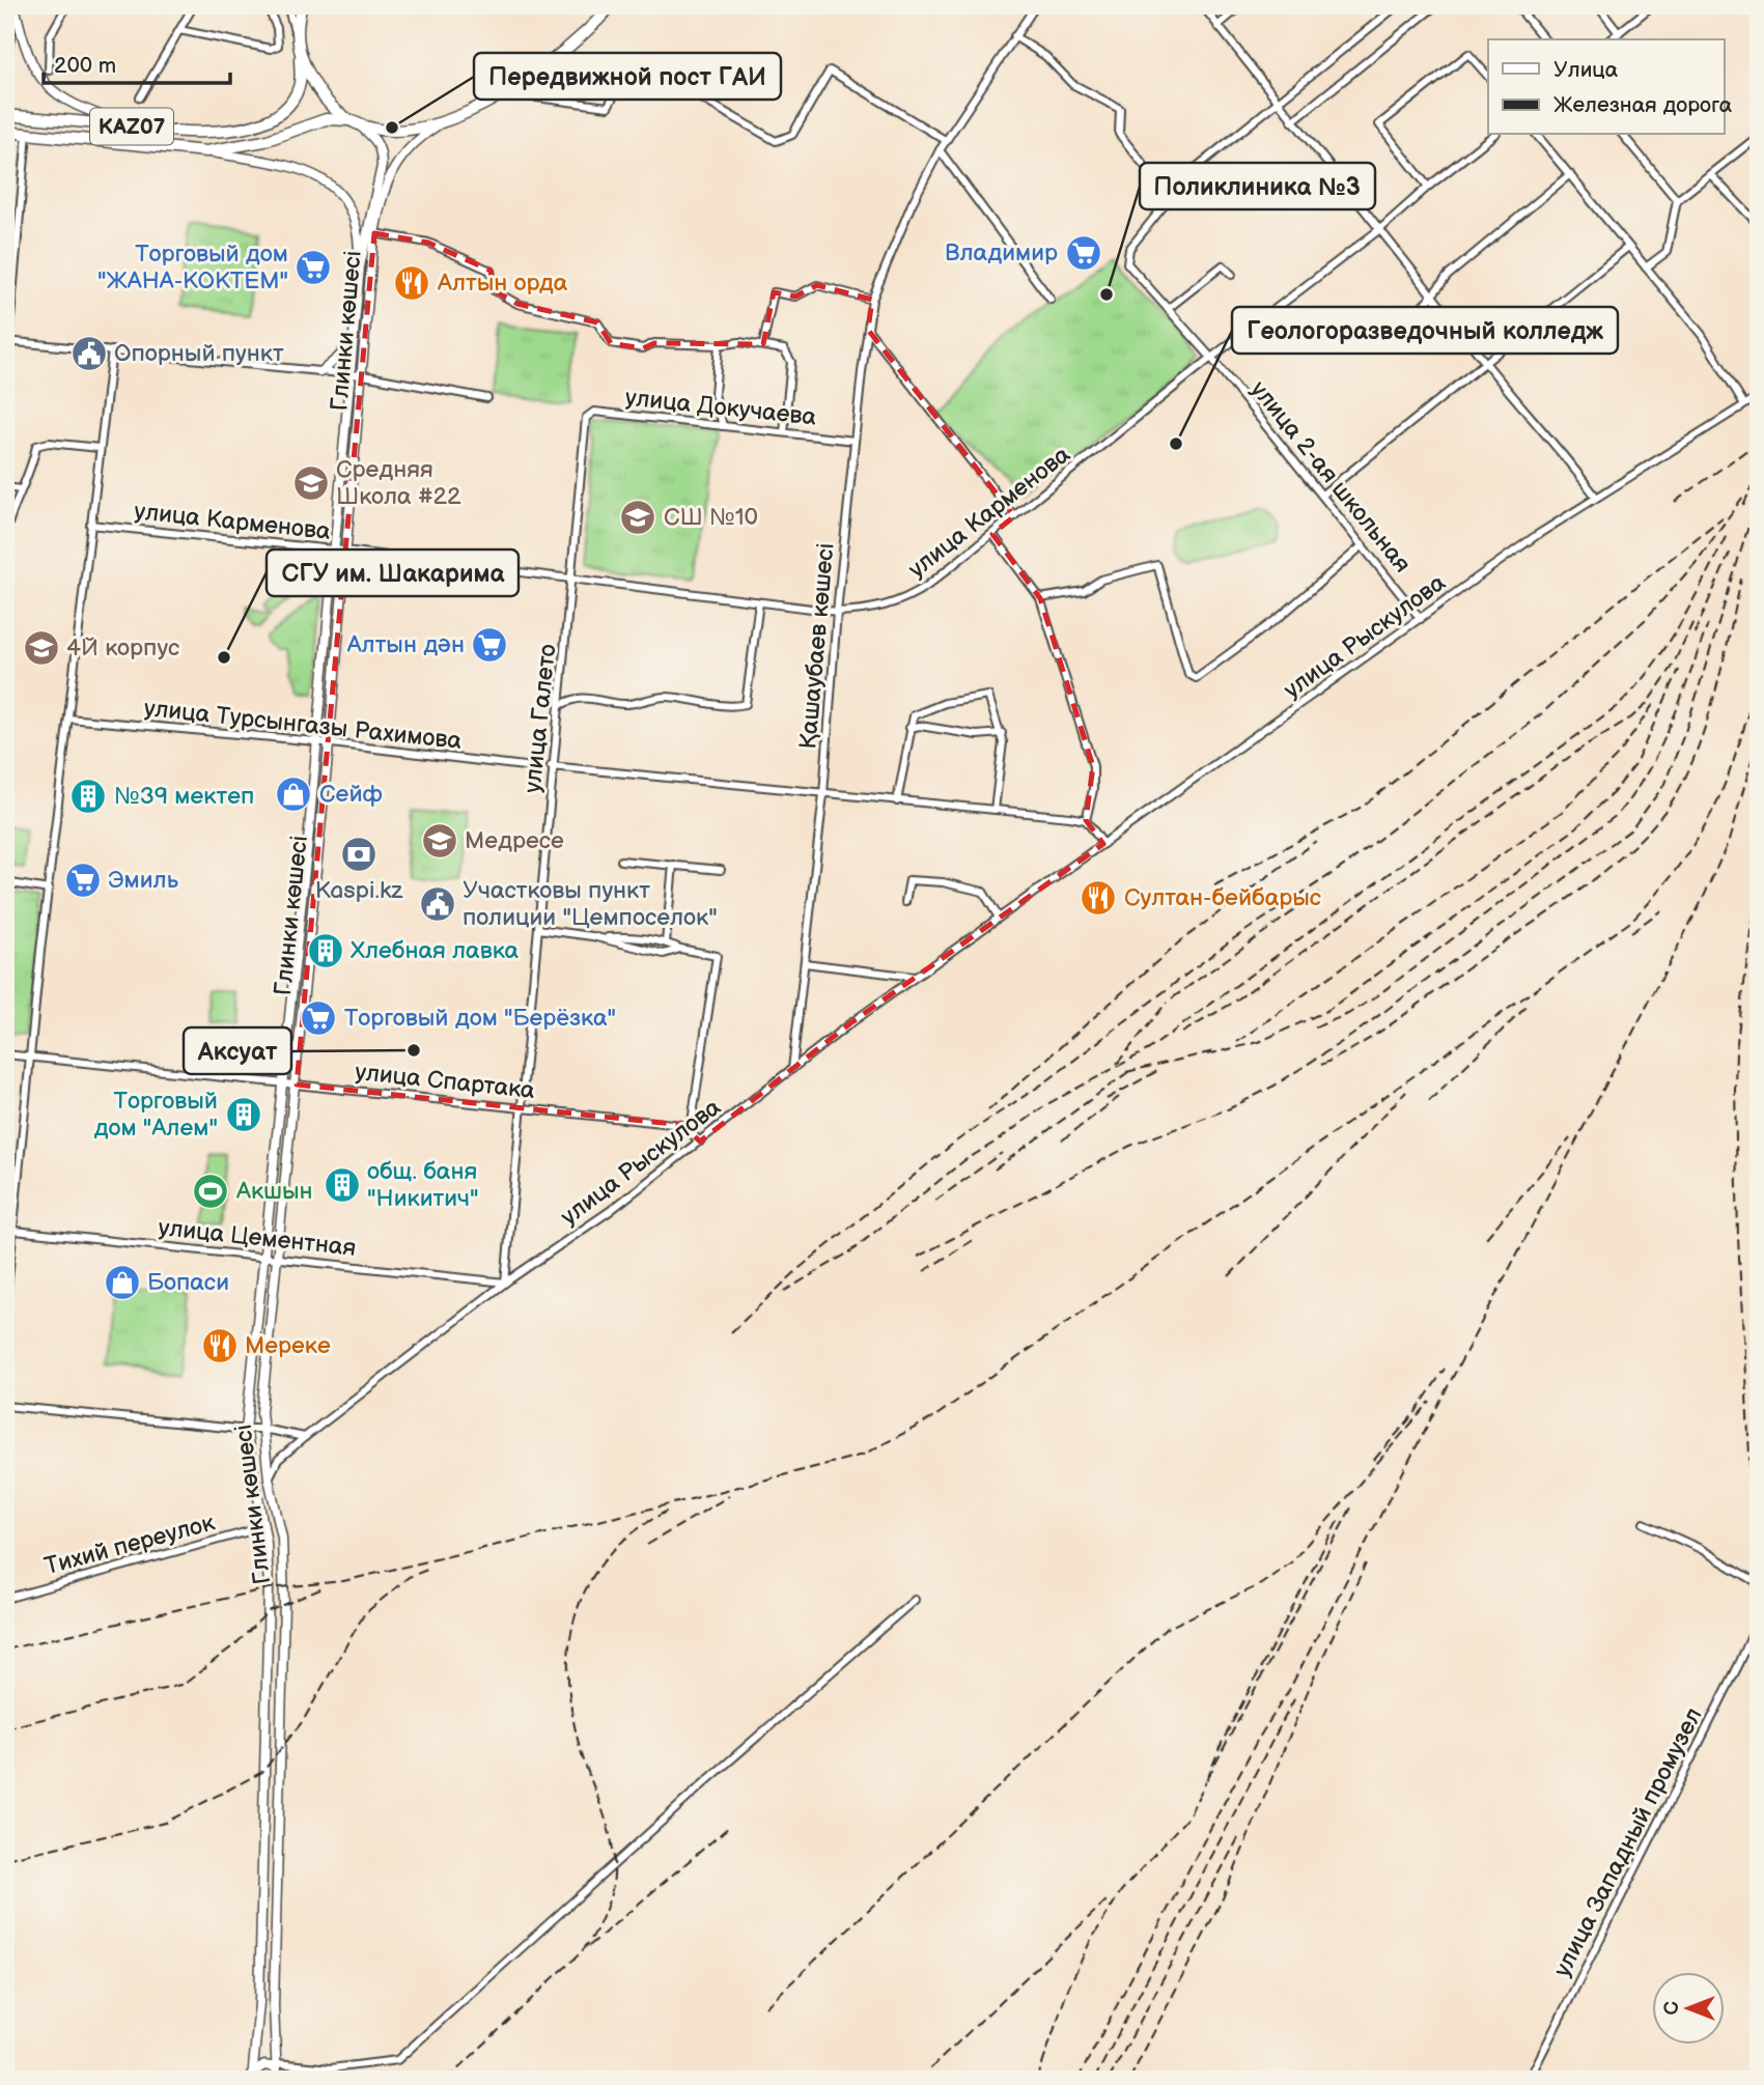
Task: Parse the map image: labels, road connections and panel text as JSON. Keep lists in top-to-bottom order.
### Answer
{
  "streets": {
    "highway": ["KAZ07"],
    "main road": ["Глинки көшесі"],
    "street": [
      "улица Докучаева",
      "улица 2-ая школьная",
      "улица Карменова",
      "улица Рыскулова",
      "Қашаубаев көшесі",
      "улица Галето",
      "улица Турсынгазы Рахимова",
      "улица Спартака",
      "улица Цементная",
      "Тихий переулок",
      "улица Западный промузел"
    ]
  },
  "crossings": [
    ["KAZ07", "Глинки көшесі"],
    ["Глинки көшесі", "улица Карменова"],
    ["Глинки көшесі", "улица Рыскулова"],
    ["Глинки көшесі", "улица Турсынгазы Рахимова"],
    ["Глинки көшесі", "улица Спартака"],
    ["Глинки көшесі", "улица Цементная"],
    ["Глинки көшесі", "Тихий переулок"],
    ["улица Докучаева", "Қашаубаев көшесі"],
    ["улица Докучаева", "улица Галето"],
    ["улица 2-ая школьная", "улица Карменова"],
    ["улица 2-ая школьная", "улица Рыскулова"],
    ["улица Карменова", "Қашаубаев көшесі"],
    ["улица Карменова", "улица Галето"],
    ["улица Рыскулова", "Қашаубаев көшесі"],
    ["улица Рыскулова", "улица Галето"],
    ["улица Рыскулова", "улица Цементная"],
    ["улица Галето", "улица Спартака"],
    ["улица Галето", "улица Цементная"]
  ],
  "places": {
    "other": [
      "Передвижной пост ГАИ",
      "Поликлиника №3",
      "Геологоразведочный колледж",
      "СГУ им. Шакарима",
      "Аксуат"
    ],
    "supermarket": [
      "Владимир",
      "Торговый дом \"ЖАНА-КОКТЕМ\"",
      "Алтын дән",
      "Эмиль",
      "Торговый дом \"Берёзка\""
    ],
    "restaurant": ["Алтын орда", "Султан-бейбарыс", "Мереке"],
    "public building": ["Опорный пункт", "Участковы пункт полиции \"Цемпоселок\""],
    "school or university": [
      "Средняя Школа #22",
      "СШ №10",
      "4Й корпус",
      "Медресе"
    ],
    "shop": ["Сейф", "Бопаси"],
    "building": [
      "№39 мектеп",
      "Хлебная лавка",
      "Торговый дом \"Алем\"",
      "общ. баня \"Никитич\""
    ],
    "bank": ["Kaspi.kz"],
    "sports": ["Акшын"]
  },
  "legend": ["Улица", "Железная дорога"],
  "scale_bar": "200 m",
  "north": "left"
}
